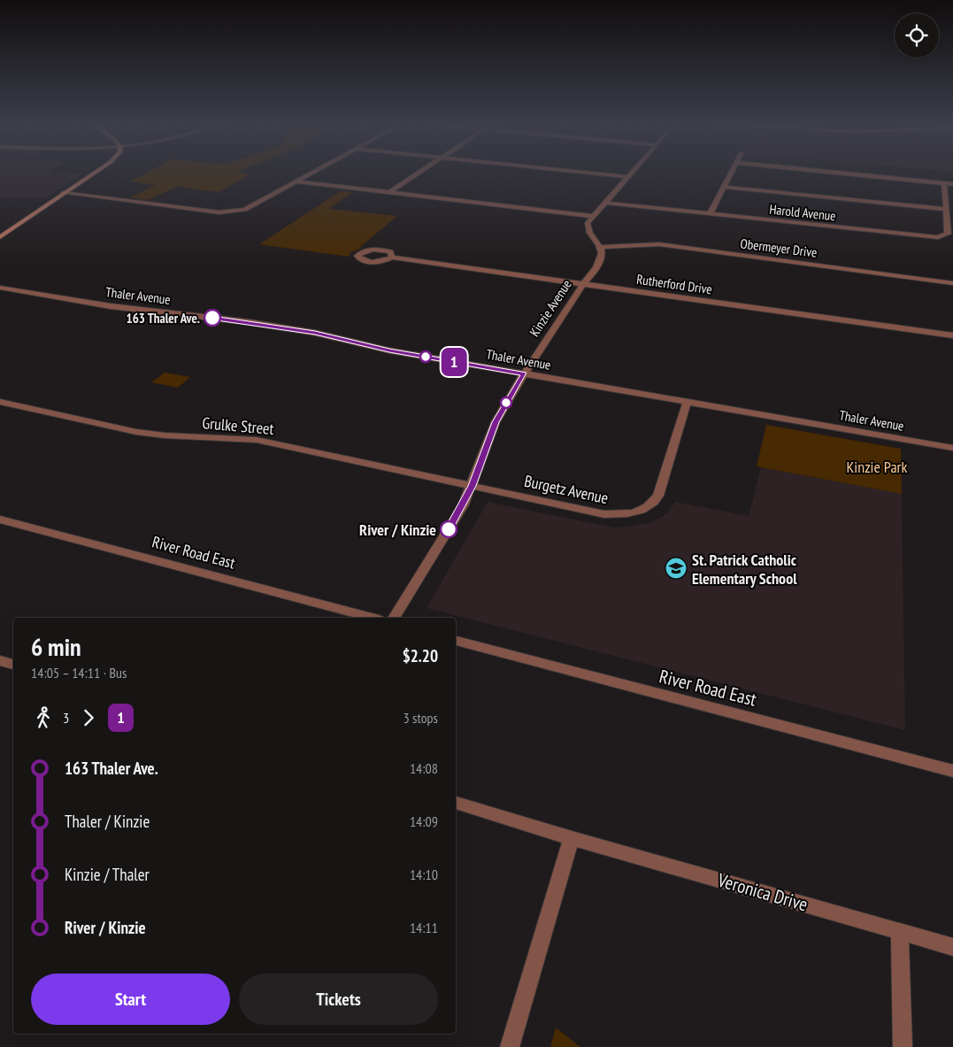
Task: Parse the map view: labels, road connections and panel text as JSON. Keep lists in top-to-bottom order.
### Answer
{
  "streets": {
    "street": [
      "Harold Avenue",
      "Obermeyer Drive",
      "Rutherford Drive",
      "Thaler Avenue",
      "Kinzie Avenue",
      "Grulke Street",
      "Burgetz Avenue",
      "River Road East",
      "Veronica Drive"
    ]
  },
  "crossings": [
    ["Obermeyer Drive", "Kinzie Avenue"],
    ["Rutherford Drive", "Kinzie Avenue"],
    ["Thaler Avenue", "Kinzie Avenue"],
    ["Thaler Avenue", "Burgetz Avenue"],
    ["Kinzie Avenue", "Grulke Street"],
    ["Kinzie Avenue", "Burgetz Avenue"],
    ["Grulke Street", "Burgetz Avenue"]
  ],
  "parks": ["Kinzie Park"],
  "places": {
    "other": ["163 Thaler Ave.", "River / Kinzie"],
    "school or university": ["St. Patrick Catholic Elementary School"]
  },
  "lines": ["bus line 1"],
  "page": {
    "on_map": "1",
    "heading": ["6 min", "14:05 – 14:11 · Bus", "$2.20"],
    "legs": ["3", "1", "3 stops"],
    "list": [
      {
        "name": "163 Thaler Ave.",
        "value": "14:08"
      },
      {
        "name": "Thaler / Kinzie",
        "value": "14:09"
      },
      {
        "name": "Kinzie / Thaler",
        "value": "14:10"
      },
      {
        "name": "River / Kinzie",
        "value": "14:11"
      }
    ],
    "buttons": ["Start", "Tickets"]
  }
}
